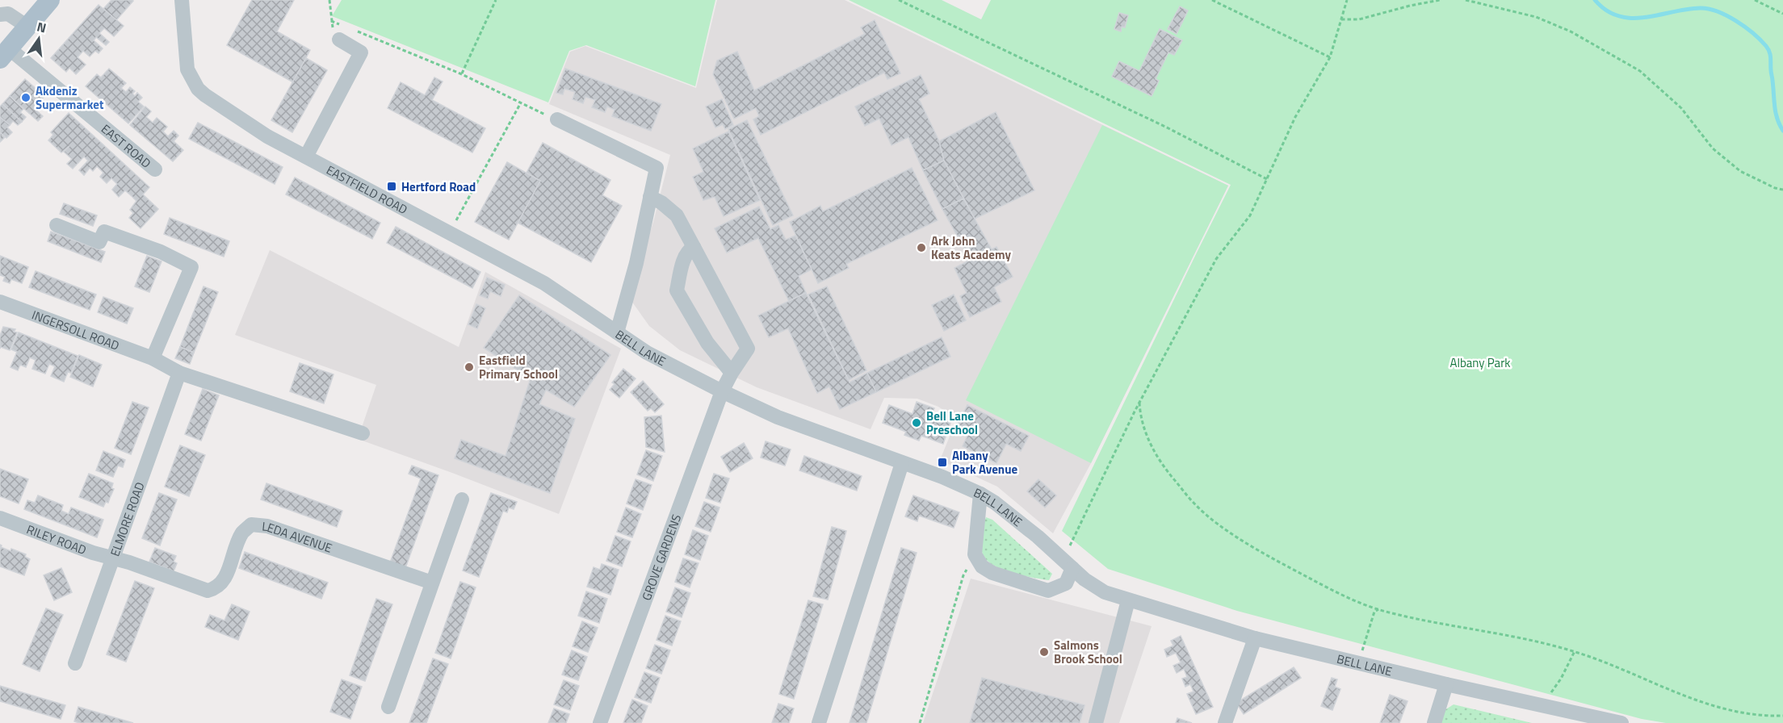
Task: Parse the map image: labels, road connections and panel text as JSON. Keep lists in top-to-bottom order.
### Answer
{
  "streets": {
    "street": [
      "EAST ROAD",
      "EASTFIELD ROAD",
      "INGERSOLL ROAD",
      "BELL LANE",
      "ELMORE ROAD",
      "LEDA AVENUE",
      "RILEY ROAD",
      "GROVE GARDENS"
    ]
  },
  "crossings": [
    ["EASTFIELD ROAD", "BELL LANE"],
    ["INGERSOLL ROAD", "ELMORE ROAD"],
    ["BELL LANE", "GROVE GARDENS"],
    ["ELMORE ROAD", "LEDA AVENUE"],
    ["ELMORE ROAD", "RILEY ROAD"],
    ["LEDA AVENUE", "RILEY ROAD"]
  ],
  "parks": ["Albany Park"],
  "places": {
    "other": [
      "Akdeniz Supermarket",
      "Ark John Keats Academy",
      "Eastfield Primary School",
      "Bell Lane Preschool",
      "Salmons Brook School"
    ],
    "transit": ["Hertford Road", "Albany Park Avenue"]
  },
  "north": "top"
}
